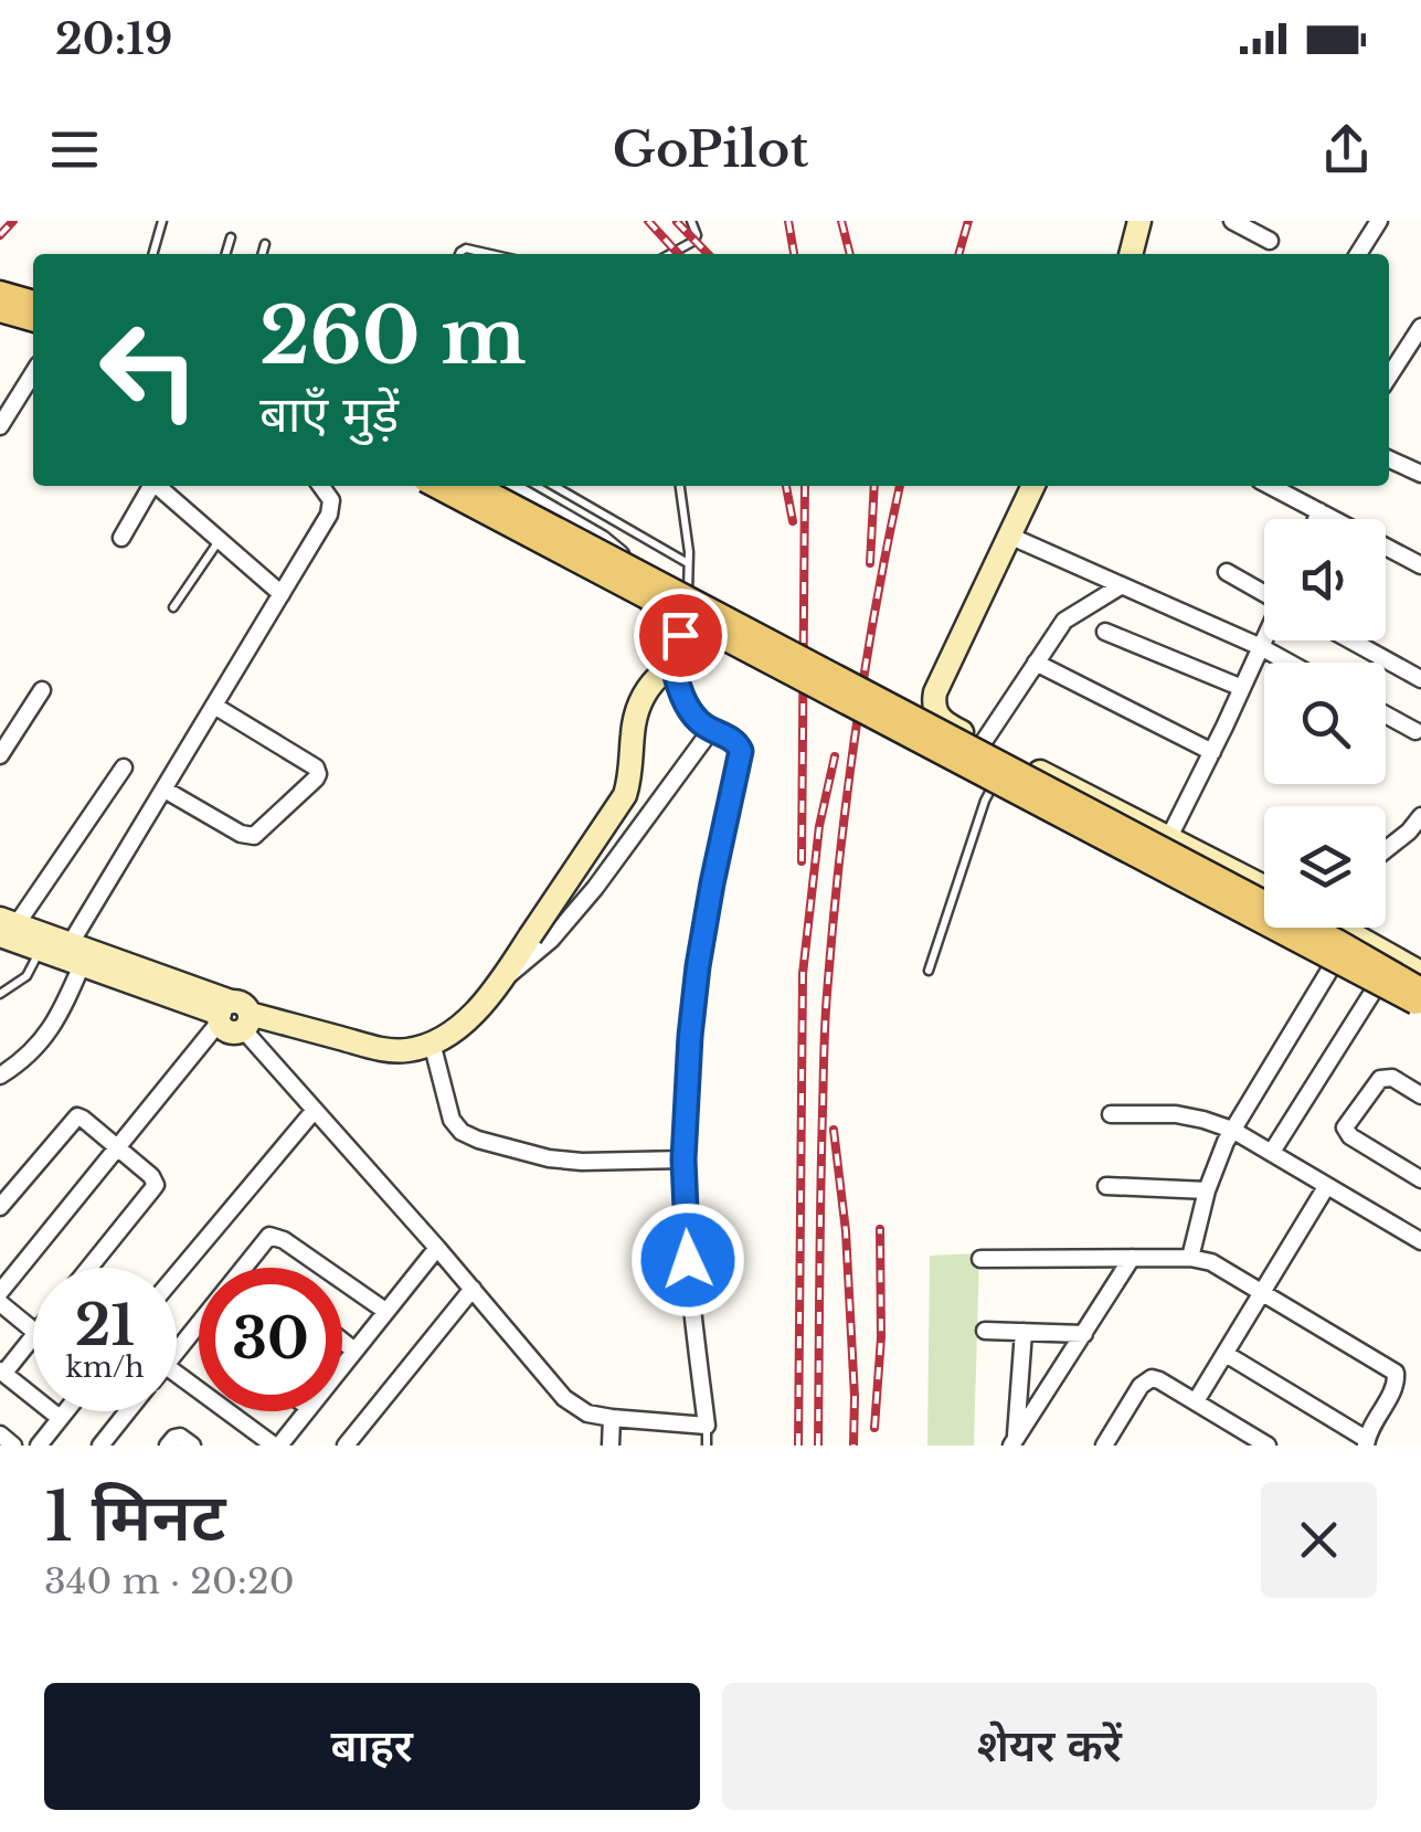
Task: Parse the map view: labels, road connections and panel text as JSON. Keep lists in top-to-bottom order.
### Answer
{
  "page": {
    "status": "20:19",
    "header": "GoPilot",
    "turn": ["260 m", "बाएँ मुड़ें"],
    "speed": "21 km/h",
    "limit": "30",
    "heading": ["1 मिनट", "340 m · 20:20"],
    "buttons": ["बाहर", "शेयर करें"]
  }
}
